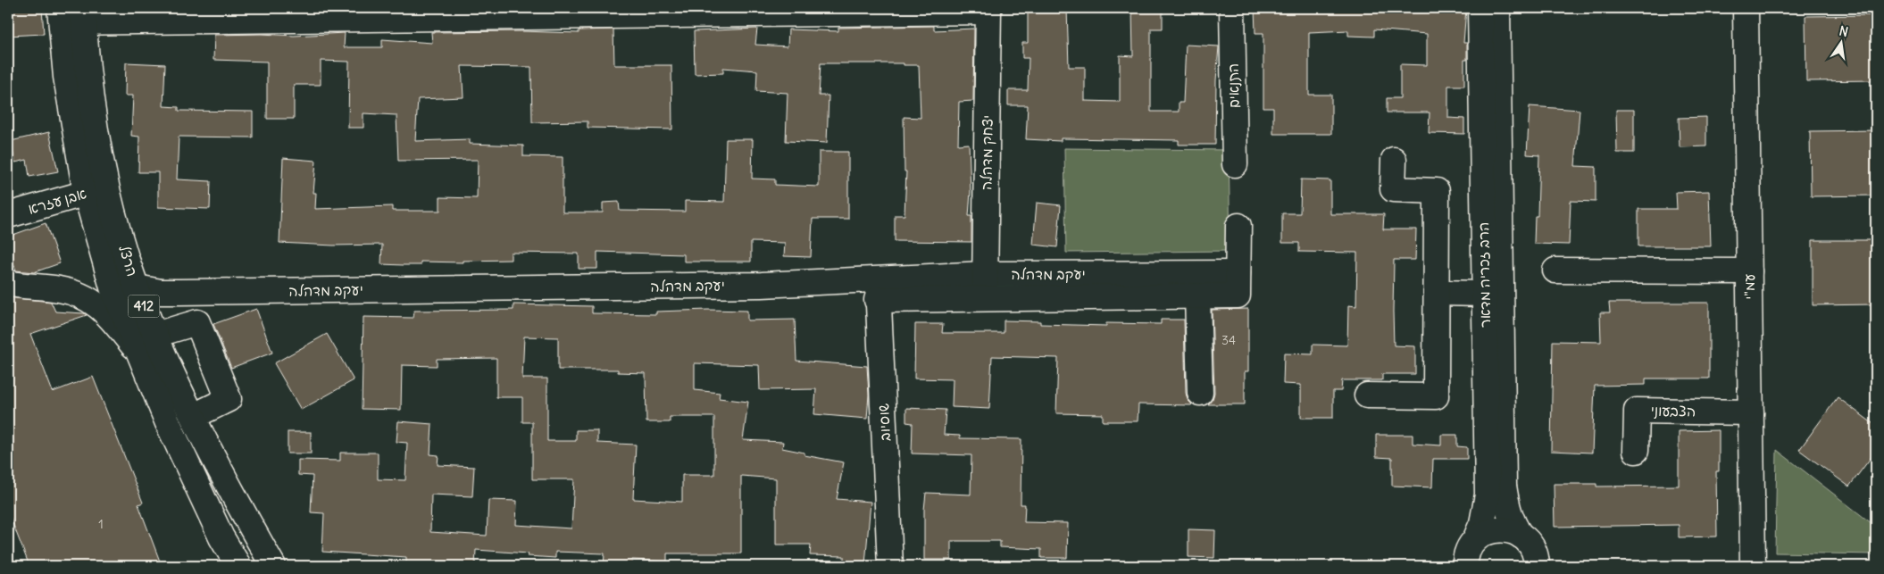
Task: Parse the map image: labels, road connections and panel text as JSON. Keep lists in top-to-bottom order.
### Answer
{
  "streets": {
    "street": [
      "התנאים",
      "יצחק מדהלה",
      "אבן עזרא",
      "הרצל",
      "יעקב מדהלה",
      "הרב זכריה מדאר",
      "עמ\"י",
      "412",
      "הצבעוני",
      "שוסיוב"
    ]
  },
  "crossings": [
    ["יצחק מדהלה", "יעקב מדהלה"],
    ["אבן עזרא", "הרצל"],
    ["הרצל", "יעקב מדהלה"],
    ["יעקב מדהלה", "שוסיוב"],
    ["עמ\"י", "הצבעוני"]
  ],
  "house_numbers": ["34", "1"],
  "north": "top"
}
